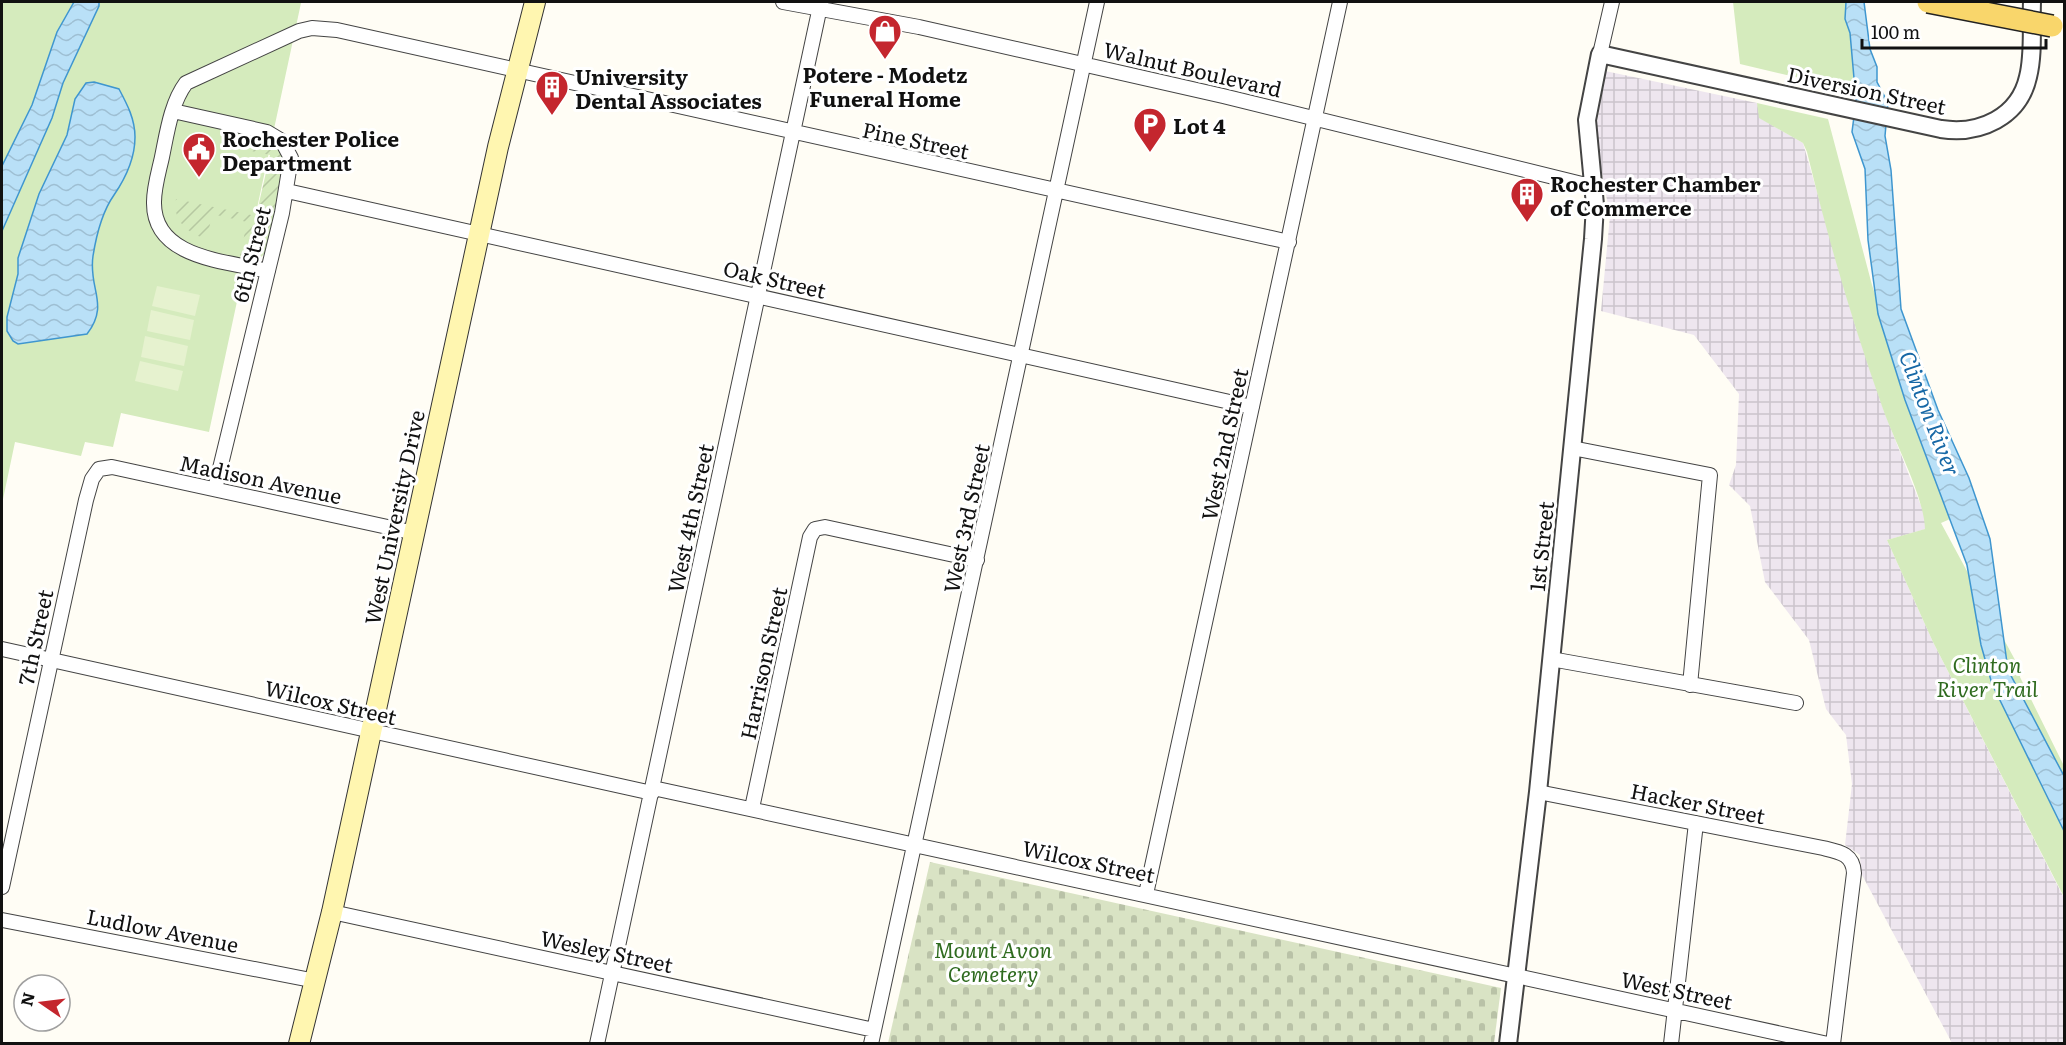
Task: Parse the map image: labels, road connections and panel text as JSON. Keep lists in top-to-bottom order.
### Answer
{
  "streets": {
    "main road": ["West University Drive"],
    "street": [
      "Walnut Boulevard",
      "Diversion Street",
      "Pine Street",
      "6th Street",
      "Oak Street",
      "West 2nd Street",
      "Madison Avenue",
      "West 4th Street",
      "West 3rd Street",
      "1st Street",
      "7th Street",
      "Harrison Street",
      "Wilcox Street",
      "Hacker Street",
      "Ludlow Avenue",
      "Wesley Street",
      "West Street"
    ]
  },
  "crossings": [
    ["Walnut Boulevard", "West 2nd Street"],
    ["Walnut Boulevard", "West 4th Street"],
    ["Walnut Boulevard", "West 3rd Street"],
    ["Walnut Boulevard", "1st Street"],
    ["Diversion Street", "1st Street"],
    ["Pine Street", "6th Street"],
    ["Pine Street", "West 2nd Street"],
    ["Pine Street", "West University Drive"],
    ["Pine Street", "West 4th Street"],
    ["Pine Street", "West 3rd Street"],
    ["6th Street", "Oak Street"],
    ["6th Street", "Madison Avenue"],
    ["Oak Street", "West 2nd Street"],
    ["Oak Street", "West University Drive"],
    ["Oak Street", "West 4th Street"],
    ["Oak Street", "West 3rd Street"],
    ["West 2nd Street", "Wilcox Street"],
    ["Madison Avenue", "West University Drive"],
    ["Madison Avenue", "7th Street"],
    ["West University Drive", "Wilcox Street"],
    ["West University Drive", "Ludlow Avenue"],
    ["West University Drive", "Wesley Street"],
    ["West 4th Street", "Wilcox Street"],
    ["West 4th Street", "Wesley Street"],
    ["West 3rd Street", "Harrison Street"],
    ["West 3rd Street", "Wilcox Street"],
    ["West 3rd Street", "Wesley Street"],
    ["1st Street", "Wilcox Street"],
    ["1st Street", "Hacker Street"],
    ["1st Street", "West Street"],
    ["7th Street", "Wilcox Street"],
    ["Harrison Street", "Wilcox Street"],
    ["Wilcox Street", "West Street"]
  ],
  "water": ["Clinton River"],
  "parks": ["Clinton River Trail", "Mount Avon Cemetery"],
  "places": {
    "shop": ["Potere - Modetz Funeral Home"],
    "building": ["University Dental Associates", "Rochester Chamber of Commerce"],
    "parking": ["Lot 4"],
    "public building": ["Rochester Police Department"]
  },
  "scale_bar": "100 m",
  "north": "left"
}
